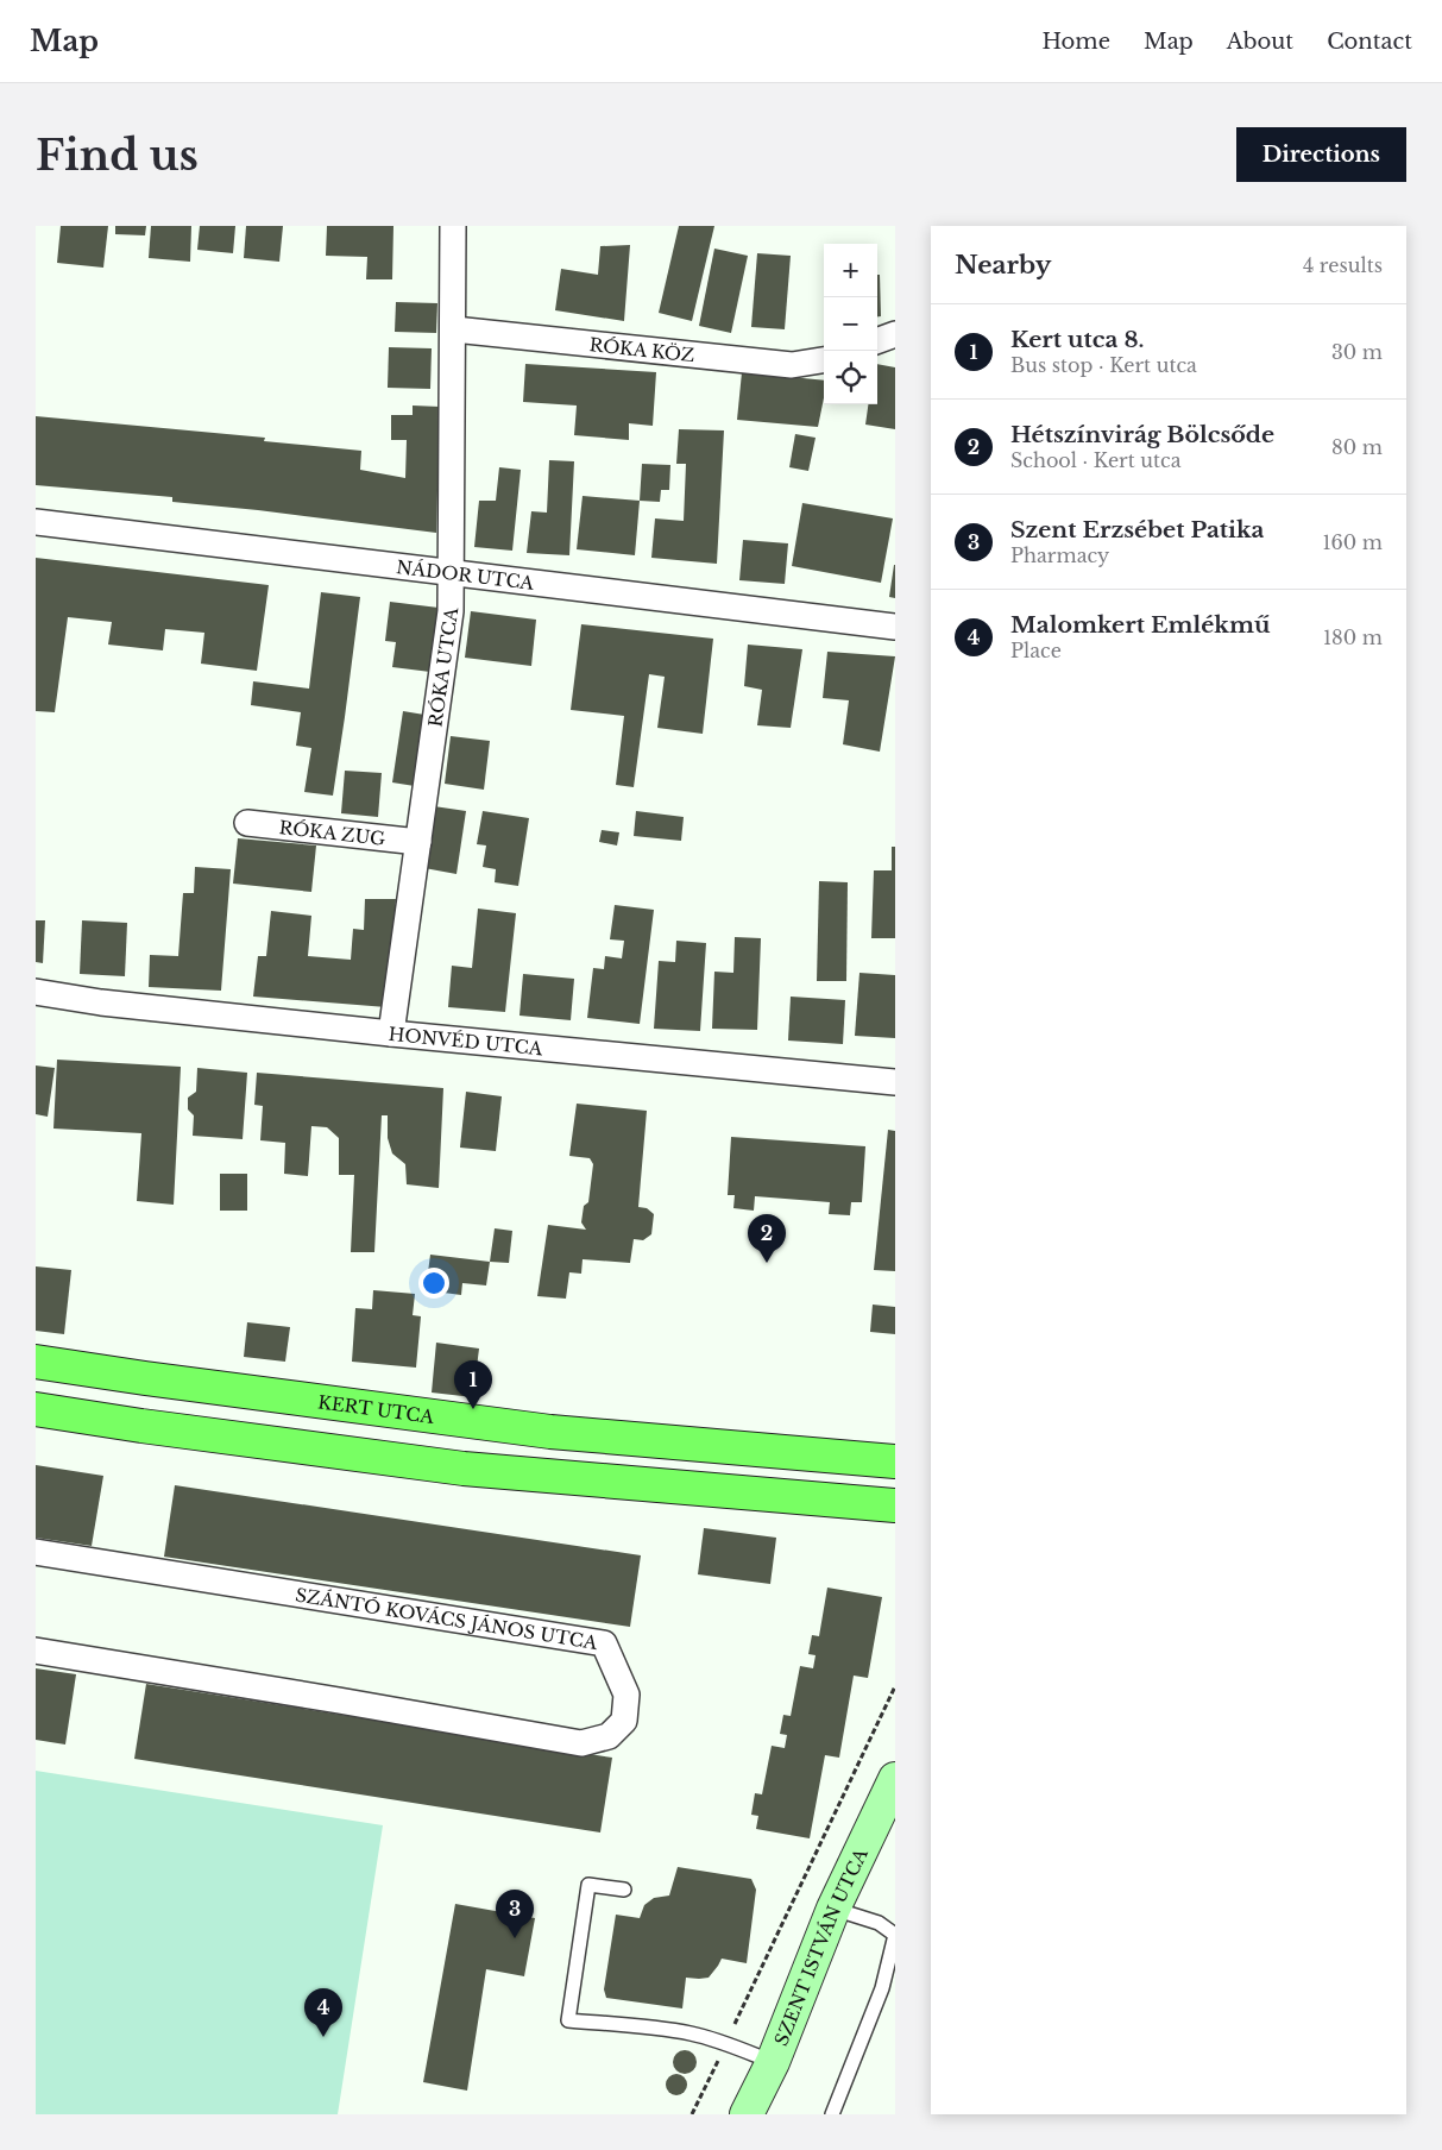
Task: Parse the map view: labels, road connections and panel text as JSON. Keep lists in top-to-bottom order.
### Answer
{
  "streets": {
    "main road": ["KERT UTCA", "SZENT ISTVÁN UTCA"],
    "street": [
      "RÓKA KÖZ",
      "NÁDOR UTCA",
      "RÓKA UTCA",
      "RÓKA ZUG",
      "HONVÉD UTCA",
      "SZÁNTÓ KOVÁCS JÁNOS UTCA"
    ]
  },
  "crossings": [
    ["RÓKA KÖZ", "RÓKA UTCA"],
    ["NÁDOR UTCA", "RÓKA UTCA"],
    ["RÓKA UTCA", "RÓKA ZUG"],
    ["RÓKA UTCA", "HONVÉD UTCA"]
  ],
  "page": {
    "header": "Map",
    "nav": [
      "Home",
      "Map",
      "About",
      "Contact"
    ],
    "buttons": "Directions",
    "title": "Find us",
    "heading": ["Nearby", "4 results"],
    "map_buttons": ["+", "−"],
    "list": [
      {
        "mark": "1",
        "name": "Kert utca 8.",
        "note": "Bus stop · Kert utca",
        "value": "30 m"
      },
      {
        "mark": "2",
        "name": "Hétszínvirág Bölcsőde",
        "note": "School · Kert utca",
        "value": "80 m"
      },
      {
        "mark": "3",
        "name": "Szent Erzsébet Patika",
        "note": "Pharmacy",
        "value": "160 m"
      },
      {
        "mark": "4",
        "name": "Malomkert Emlékmű",
        "note": "Place",
        "value": "180 m"
      }
    ],
    "pins": [
      "2",
      "1",
      "3",
      "4"
    ]
  }
}
